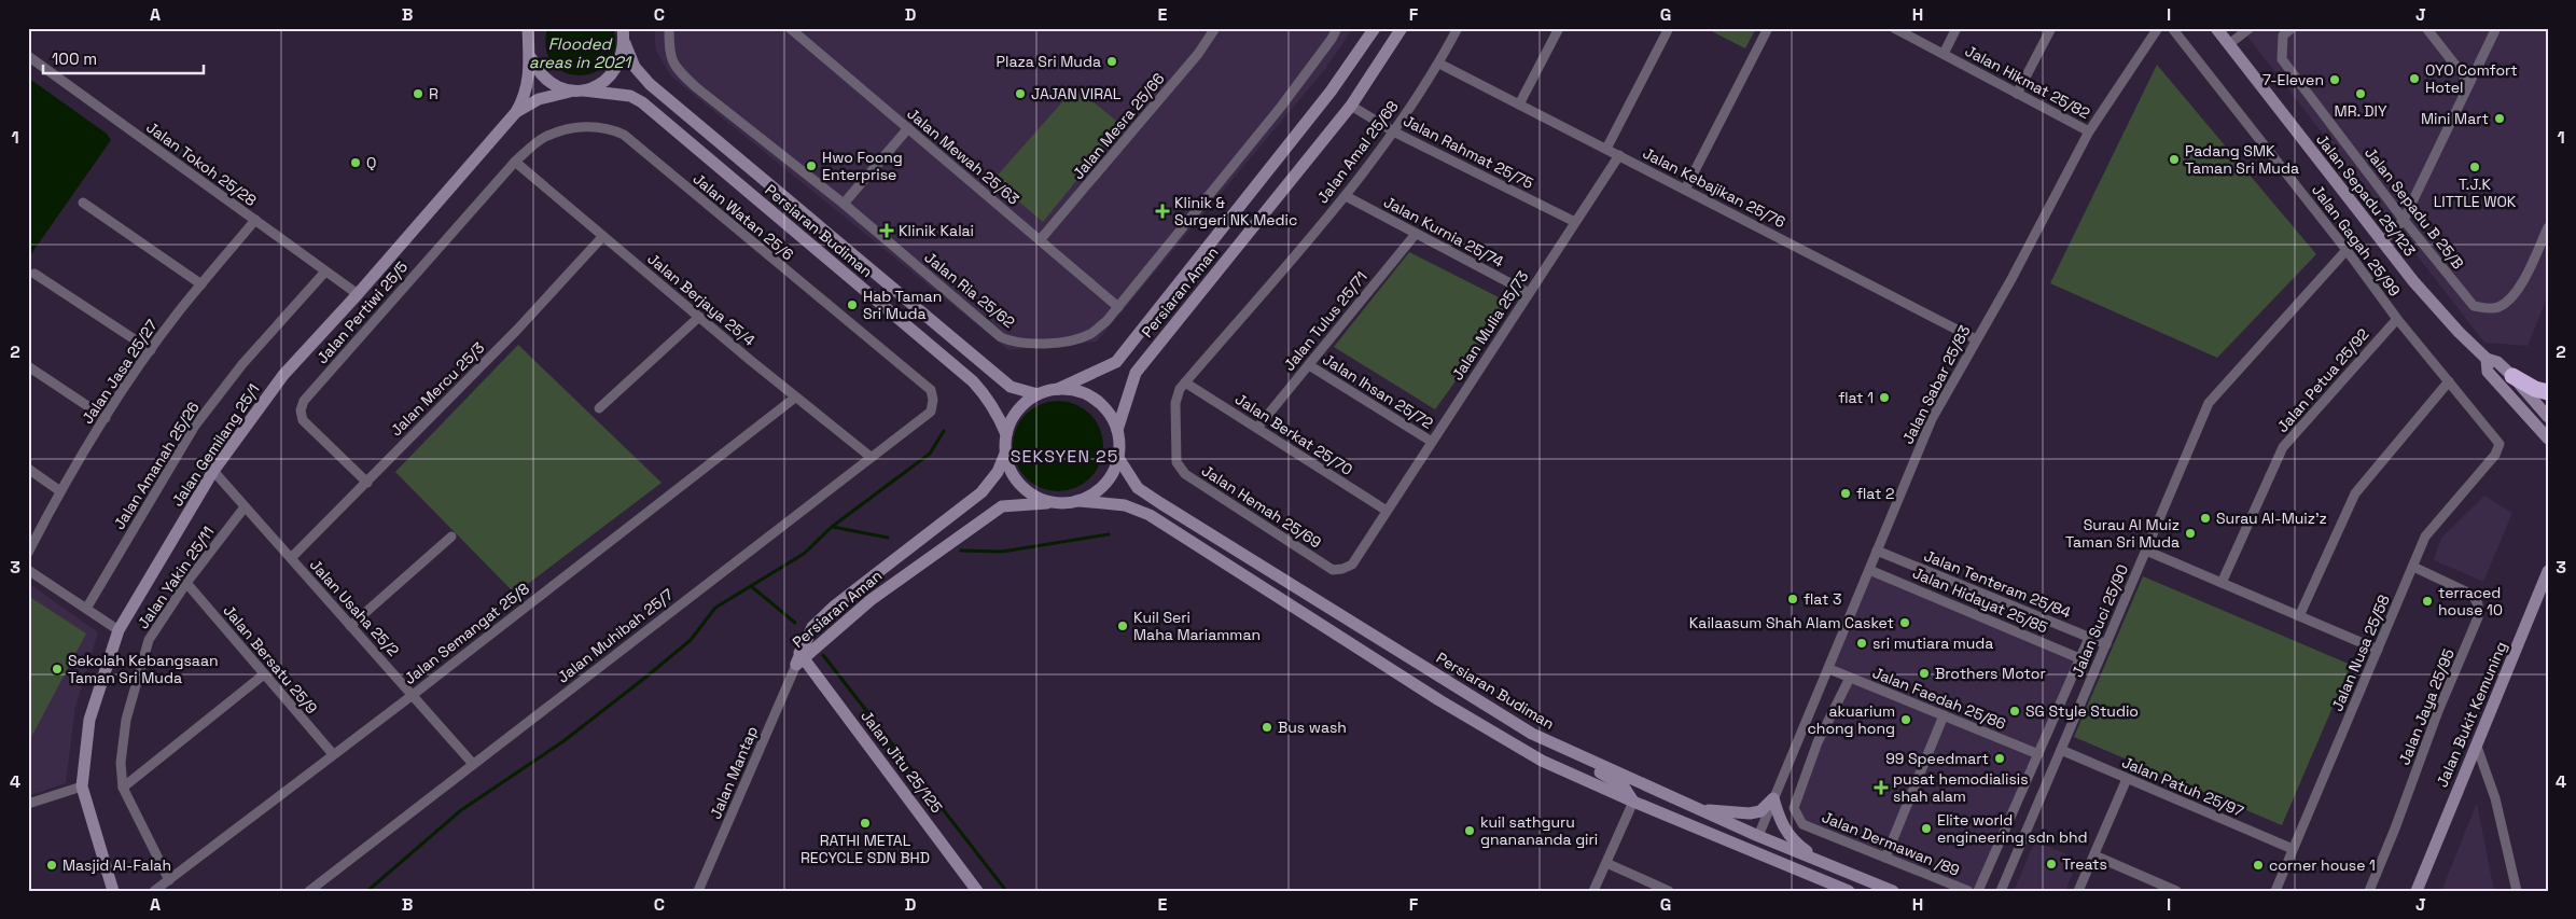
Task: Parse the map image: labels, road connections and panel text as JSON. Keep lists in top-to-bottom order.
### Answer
{
  "streets": {
    "main road": [
      "Jalan Sepadu 25/123",
      "Persiaran Budiman",
      "Persiaran Aman",
      "Jalan Gemilang 25/1",
      "Jalan Bukit Kemuning",
      "Jalan Jitu 25/125"
    ],
    "street": [
      "Jalan Hikmat 25/82",
      "Jalan Mesra 25/66",
      "Jalan Amal 25/68",
      "Jalan Rahmat 25/75",
      "Jalan Mewah 25/63",
      "Jalan Tokoh 25/28",
      "Jalan Kebajikan 25/76",
      "Jalan Sepadu B 25/B",
      "Jalan Watan 25/6",
      "Jalan Kurnia 25/74",
      "Jalan Gagah 25/99",
      "Jalan Ria 25/62",
      "Jalan Berjaya 25/4",
      "Jalan Pertiwi 25/5",
      "Jalan Tulus 25/71",
      "Jalan Mulia 25/73",
      "Jalan Jasa 25/27",
      "Jalan Petua 25/92",
      "Jalan Sabar 25/83",
      "Jalan Mercu 25/3",
      "Jalan Ihsan 25/72",
      "Jalan Berkat 25/70",
      "Jalan Amanah 25/26",
      "Jalan Hemah 25/69",
      "Jalan Yakin 25/11",
      "Jalan Tenteram 25/84",
      "Jalan Hidayat 25/85",
      "Jalan Usaha 25/2",
      "Jalan Suci 25/90",
      "Jalan Semangat 25/8",
      "Jalan Muhibah 25/7",
      "Jalan Nusa 25/58",
      "Jalan Bersatu 25/9",
      "Jalan Faedah 25/86",
      "Jalan Jaya 25/95",
      "Jalan Mantap",
      "Jalan Patuh 25/97",
      "Jalan Dermawan /89"
    ]
  },
  "crossings": [
    ["Jalan Hikmat 25/82", "Jalan Sabar 25/83"],
    ["Jalan Mesra 25/66", "Jalan Mewah 25/63"],
    ["Jalan Amal 25/68", "Jalan Rahmat 25/75"],
    ["Jalan Amal 25/68", "Jalan Kebajikan 25/76"],
    ["Jalan Amal 25/68", "Jalan Kurnia 25/74"],
    ["Jalan Amal 25/68", "Jalan Berkat 25/70"],
    ["Jalan Amal 25/68", "Jalan Hemah 25/69"],
    ["Jalan Rahmat 25/75", "Persiaran Aman"],
    ["Jalan Rahmat 25/75", "Jalan Mulia 25/73"],
    ["Jalan Mewah 25/63", "Jalan Ria 25/62"],
    ["Jalan Tokoh 25/28", "Jalan Jasa 25/27"],
    ["Jalan Tokoh 25/28", "Jalan Gemilang 25/1"],
    ["Jalan Tokoh 25/28", "Jalan Amanah 25/26"],
    ["Jalan Kebajikan 25/76", "Jalan Mulia 25/73"],
    ["Jalan Kebajikan 25/76", "Jalan Sabar 25/83"],
    ["Jalan Watan 25/6", "Jalan Berjaya 25/4"],
    ["Jalan Watan 25/6", "Jalan Pertiwi 25/5"],
    ["Jalan Watan 25/6", "Jalan Muhibah 25/7"],
    ["Persiaran Budiman", "Persiaran Aman"],
    ["Persiaran Budiman", "Jalan Sabar 25/83"],
    ["Persiaran Budiman", "Jalan Gemilang 25/1"],
    ["Jalan Kurnia 25/74", "Jalan Tulus 25/71"],
    ["Jalan Kurnia 25/74", "Jalan Mulia 25/73"],
    ["Jalan Gagah 25/99", "Jalan Petua 25/92"],
    ["Jalan Gagah 25/99", "Jalan Suci 25/90"],
    ["Jalan Gagah 25/99", "Jalan Nusa 25/58"],
    ["Persiaran Aman", "Jalan Jitu 25/125"],
    ["Persiaran Aman", "Jalan Mantap"],
    ["Jalan Berjaya 25/4", "Jalan Pertiwi 25/5"],
    ["Jalan Berjaya 25/4", "Jalan Mercu 25/3"],
    ["Jalan Berjaya 25/4", "Jalan Semangat 25/8"],
    ["Jalan Berjaya 25/4", "Jalan Muhibah 25/7"],
    ["Jalan Pertiwi 25/5", "Jalan Mercu 25/3"],
    ["Jalan Tulus 25/71", "Jalan Ihsan 25/72"],
    ["Jalan Tulus 25/71", "Jalan Berkat 25/70"],
    ["Jalan Mulia 25/73", "Jalan Ihsan 25/72"],
    ["Jalan Mulia 25/73", "Jalan Berkat 25/70"],
    ["Jalan Mulia 25/73", "Jalan Hemah 25/69"],
    ["Jalan Sabar 25/83", "Jalan Tenteram 25/84"],
    ["Jalan Sabar 25/83", "Jalan Hidayat 25/85"],
    ["Jalan Sabar 25/83", "Jalan Faedah 25/86"],
    ["Jalan Mercu 25/3", "Jalan Usaha 25/2"],
    ["Jalan Berkat 25/70", "Jalan Hemah 25/69"],
    ["Jalan Gemilang 25/1", "Jalan Usaha 25/2"],
    ["Jalan Yakin 25/11", "Jalan Usaha 25/2"],
    ["Jalan Yakin 25/11", "Jalan Semangat 25/8"],
    ["Jalan Yakin 25/11", "Jalan Bersatu 25/9"],
    ["Jalan Tenteram 25/84", "Jalan Suci 25/90"],
    ["Jalan Usaha 25/2", "Jalan Semangat 25/8"],
    ["Jalan Usaha 25/2", "Jalan Muhibah 25/7"],
    ["Jalan Suci 25/90", "Jalan Patuh 25/97"],
    ["Jalan Semangat 25/8", "Jalan Bersatu 25/9"],
    ["Jalan Nusa 25/58", "Jalan Jaya 25/95"],
    ["Jalan Nusa 25/58", "Jalan Patuh 25/97"],
    ["Jalan Faedah 25/86", "Jalan Dermawan /89"],
    ["Jalan Jitu 25/125", "Jalan Mantap"]
  ],
  "districts": ["SEKSYEN 25"],
  "water": ["Flooded areas in 2021"],
  "places": {
    "other": [
      "Plaza Sri Muda",
      "OYO Comfort Hotel",
      "7-Eleven",
      "R",
      "JAJAN VIRAL",
      "MR. DIY",
      "Mini Mart",
      "Padang SMK Taman Sri Muda",
      "Q",
      "Hwo Foong Enterprise",
      "T.J.K LITTLE WOK",
      "Hab Taman Sri Muda",
      "flat 1",
      "flat 2",
      "Surau Al-Muiz'z",
      "Surau Al Muiz Taman Sri Muda",
      "flat 3",
      "terraced house 10",
      "Kailaasum Shah Alam Casket",
      "Kuil Seri Maha Mariamman",
      "sri mutiara muda",
      "Sekolah Kebangsaan Taman Sri Muda",
      "Brothers Motor",
      "SG Style Studio",
      "akuarium chong hong",
      "Bus wash",
      "99 Speedmart",
      "RATHI METAL RECYCLE SDN BHD",
      "Elite world engineering sdn bhd",
      "kuil sathguru gnanananda giri",
      "Treats",
      "Masjid Al-Falah",
      "corner house 1"
    ],
    "health": ["Klinik & Surgeri NK Medic", "Klinik Kalai", "pusat hemodialisis shah alam"]
  },
  "scale_bar": "100 m",
  "grid": {
    "columns": [
      "A",
      "B",
      "C",
      "D",
      "E",
      "F",
      "G",
      "H",
      "I",
      "J"
    ],
    "rows": [
      "1",
      "2",
      "3",
      "4"
    ]
  }
}
